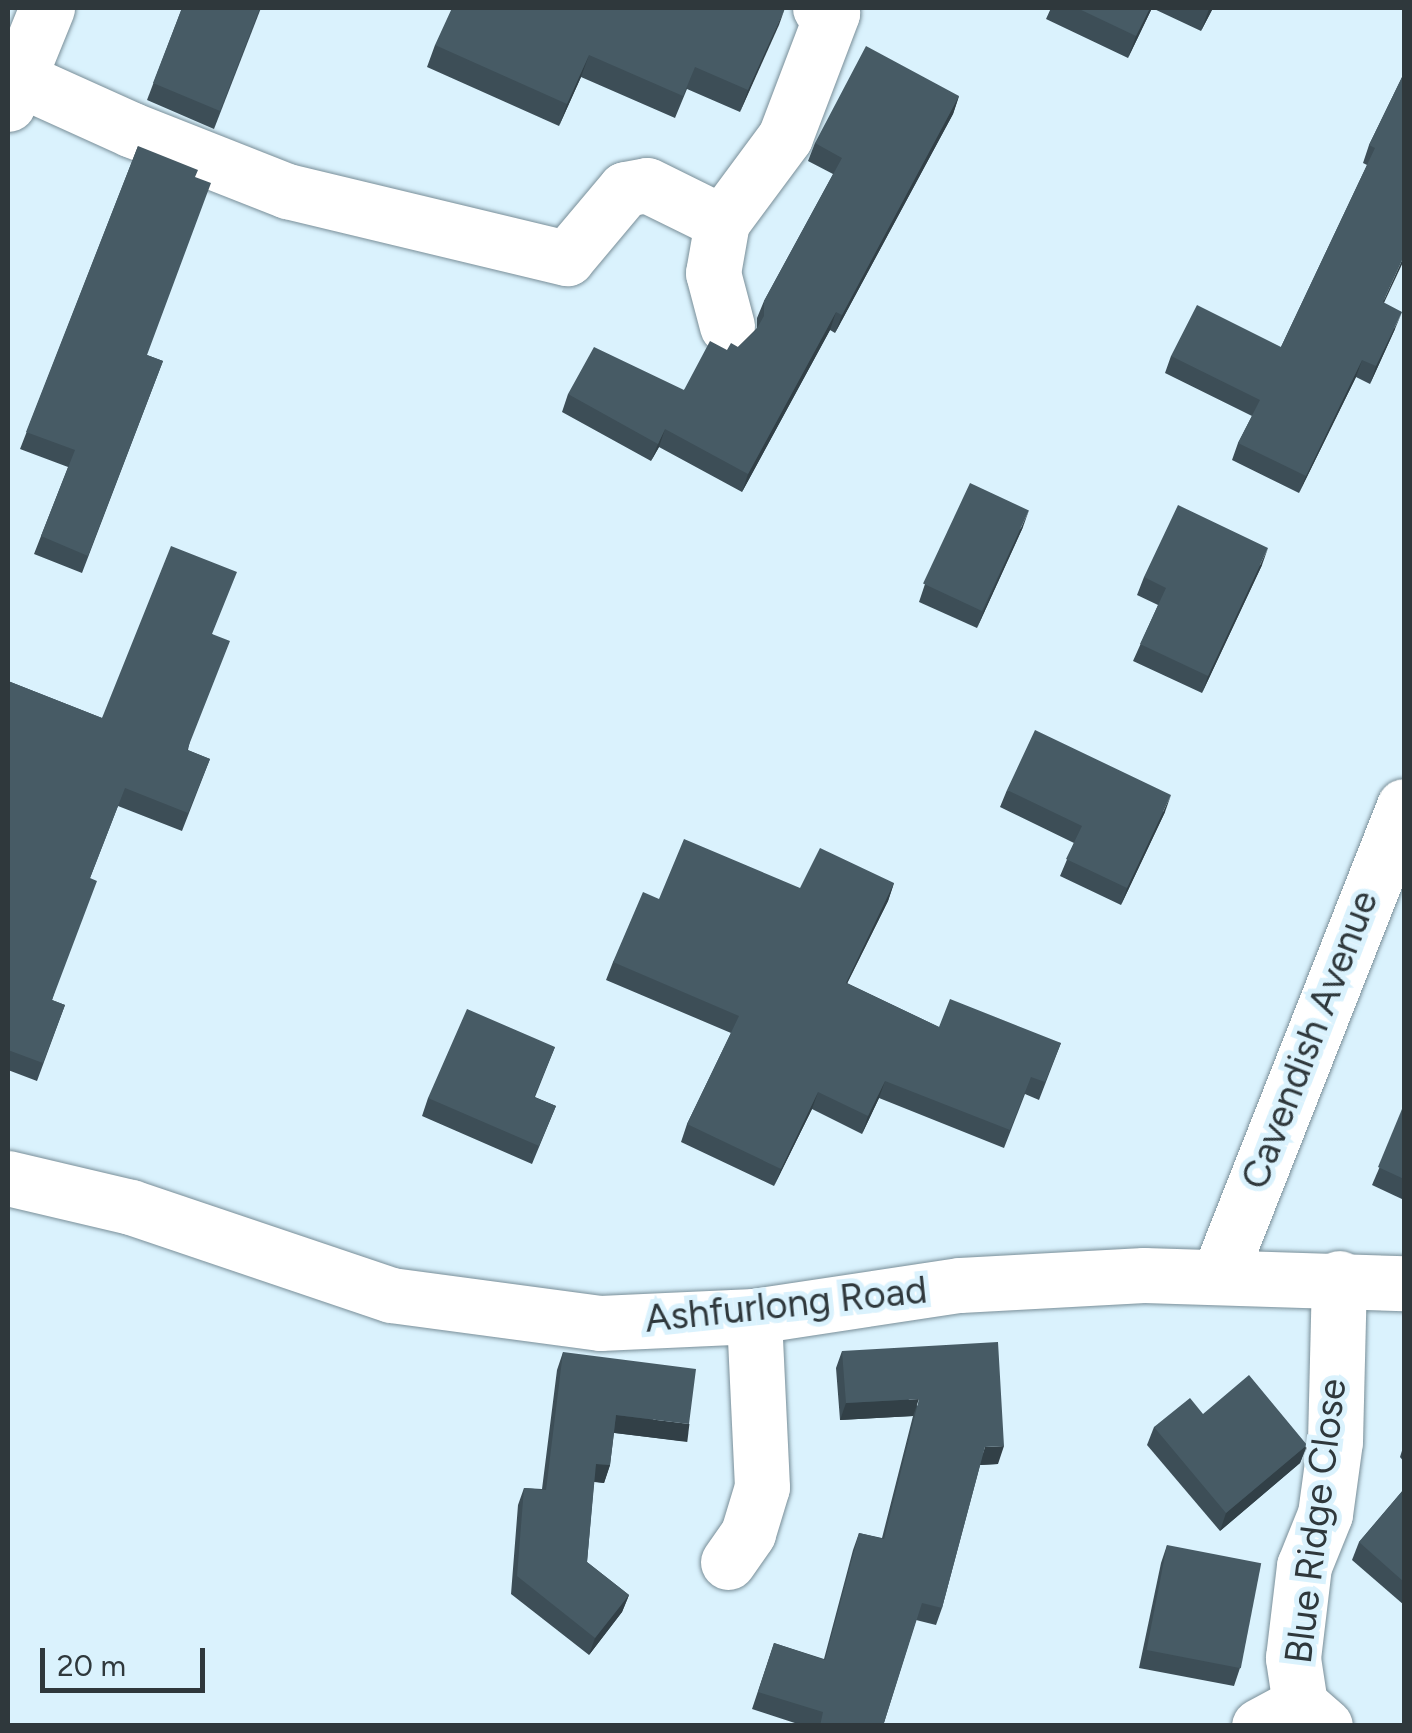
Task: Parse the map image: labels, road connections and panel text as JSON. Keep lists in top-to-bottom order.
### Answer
{
  "streets": {
    "street": ["Cavendish Avenue", "Ashfurlong Road", "Blue Ridge Close"]
  },
  "crossings": [
    ["Cavendish Avenue", "Ashfurlong Road"],
    ["Ashfurlong Road", "Blue Ridge Close"]
  ],
  "scale_bar": "20 m"
}
